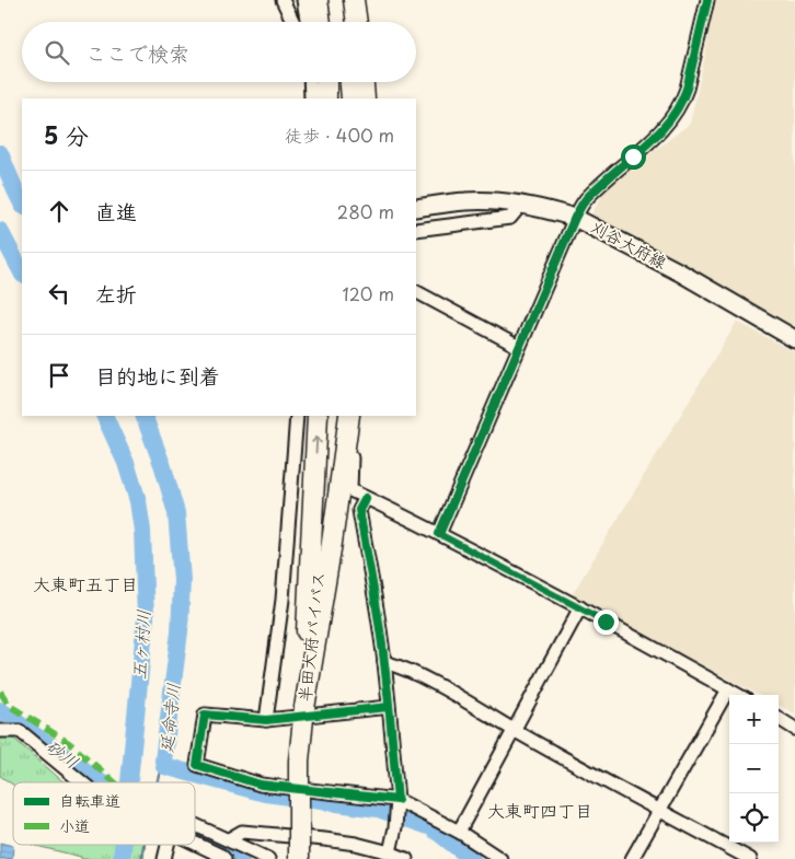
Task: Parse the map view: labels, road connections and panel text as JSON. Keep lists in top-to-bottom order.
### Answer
{
  "streets": {
    "highway": ["半田大府パイパス"],
    "main road": ["刈谷大府線"]
  },
  "districts": ["大東町五丁目", "大東町四丁目"],
  "water": ["五ヶ村川", "延命寺川", "砂川"],
  "legend": ["自転車道", "小道"],
  "page": {
    "search": "ここで検索",
    "heading": ["5 分", "徒歩 · 400 m"],
    "list": [
      ["直進", "280 m"],
      ["左折", "120 m"],
      "目的地に到着"
    ],
    "map_buttons": ["+", "−"]
  }
}
